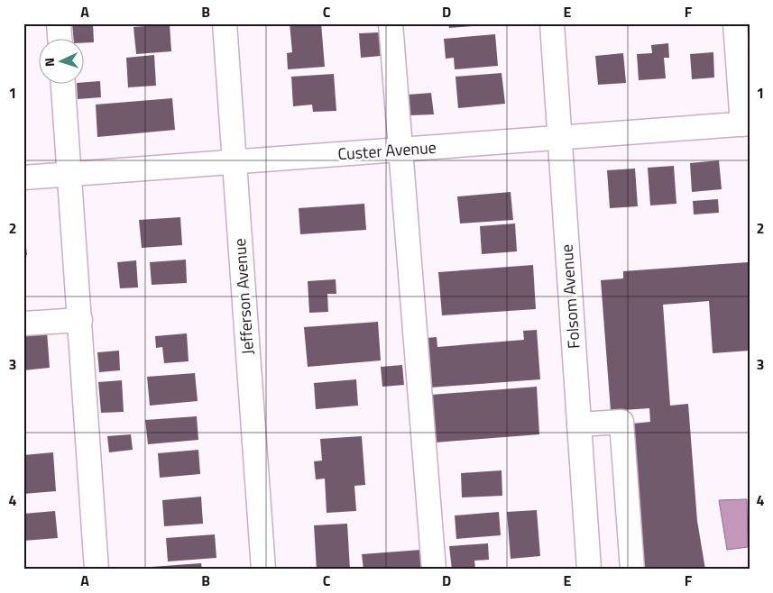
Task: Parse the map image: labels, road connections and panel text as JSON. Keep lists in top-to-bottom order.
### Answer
{
  "streets": {
    "street": ["Custer Avenue", "Jefferson Avenue", "Folsom Avenue"]
  },
  "crossings": [
    ["Custer Avenue", "Jefferson Avenue"],
    ["Custer Avenue", "Folsom Avenue"]
  ],
  "north": "left",
  "grid": {
    "columns": [
      "A",
      "B",
      "C",
      "D",
      "E",
      "F"
    ],
    "rows": [
      "1",
      "2",
      "3",
      "4"
    ]
  }
}
